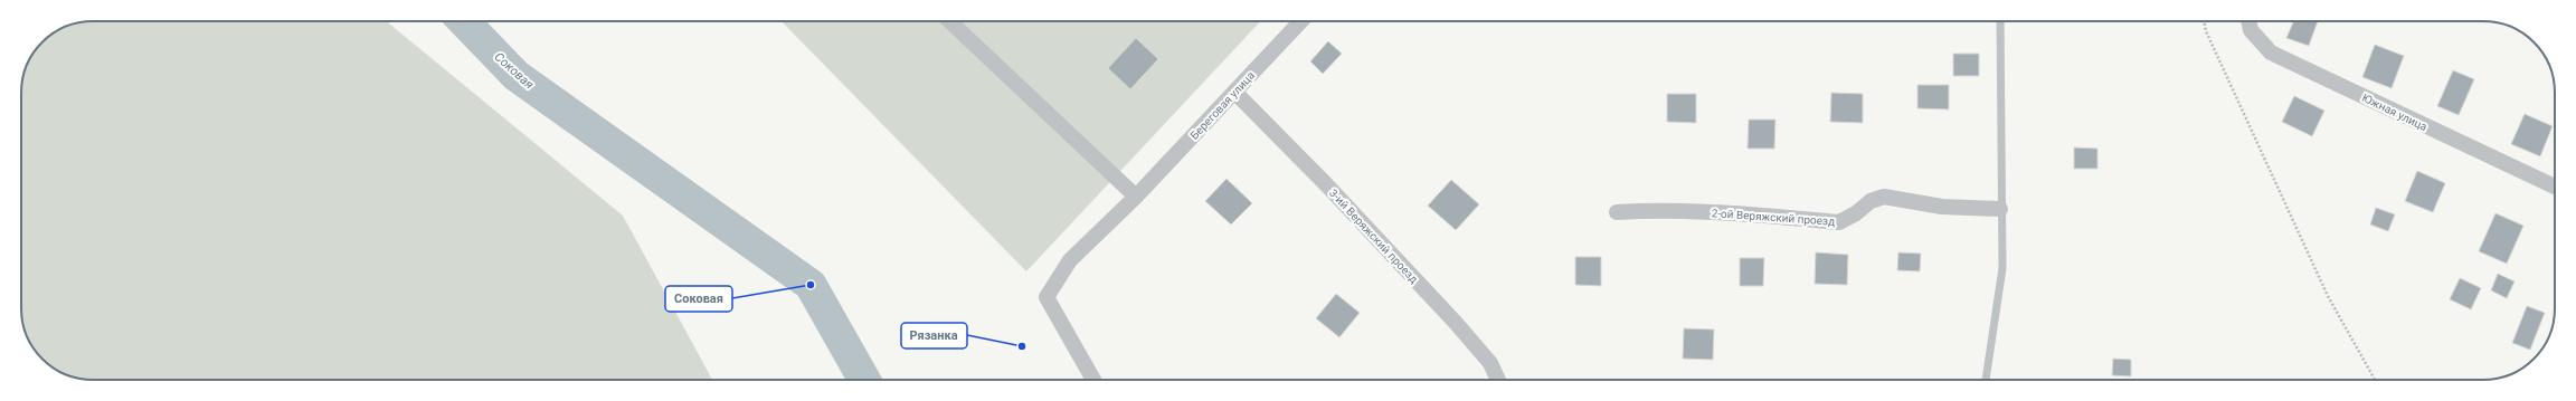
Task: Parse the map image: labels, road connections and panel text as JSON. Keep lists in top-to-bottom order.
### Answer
{
  "streets": {
    "street": [
      "Береговая улица",
      "Южная улица",
      "2-ой Веряжский проезд",
      "3-ий Веряжский проезд"
    ]
  },
  "crossings": [
    ["Береговая улица", "3-ий Веряжский проезд"]
  ],
  "water": ["Соковая"],
  "places": ["Соковая", "Рязанка"]
}
